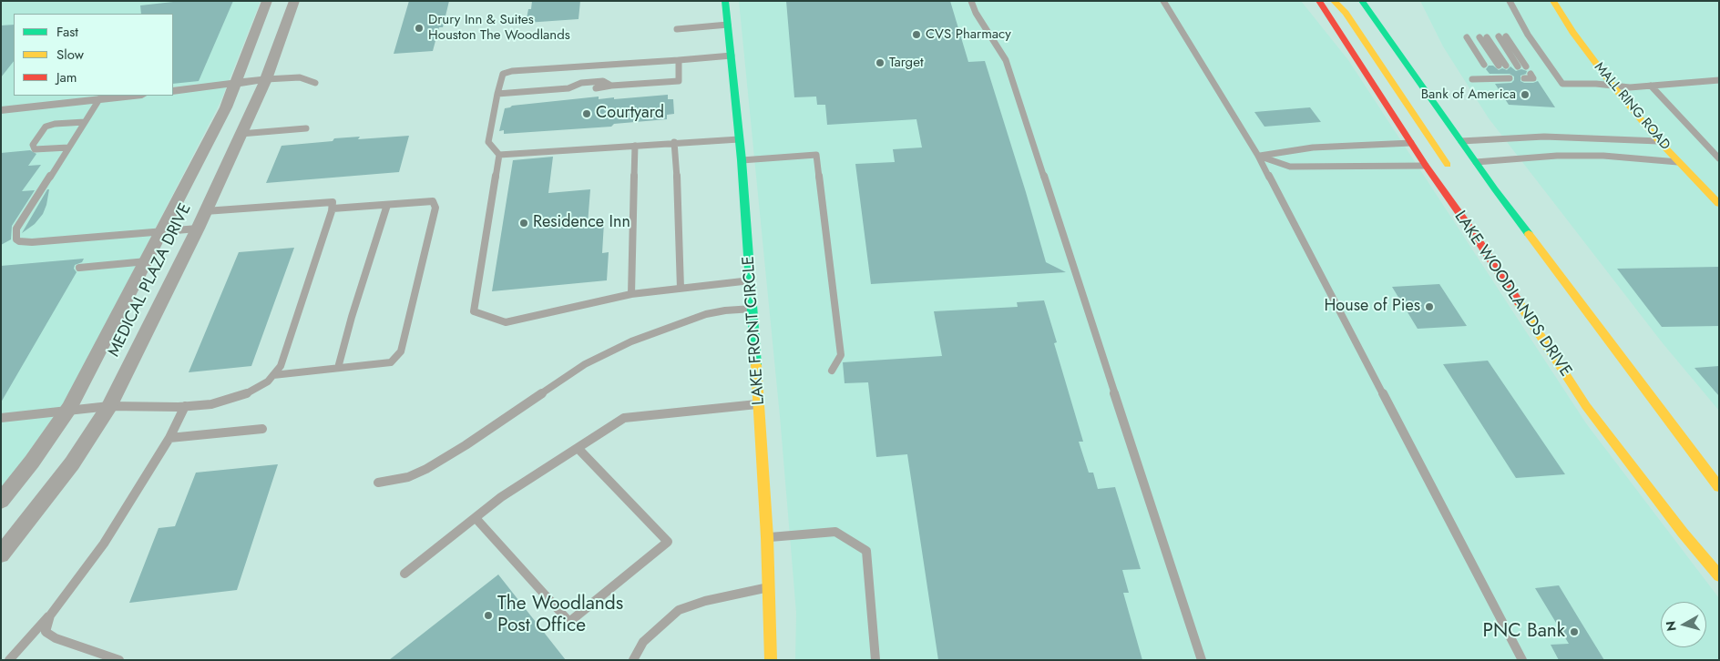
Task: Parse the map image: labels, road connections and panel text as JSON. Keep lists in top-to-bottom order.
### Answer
{
  "streets": {
    "main road": ["MALL RING ROAD", "LAKE WOODLANDS DRIVE", "LAKE FRONT CIRCLE"],
    "street": ["MEDICAL PLAZA DRIVE"]
  },
  "places": [
    "Drury Inn & Suites Houston The Woodlands",
    "CVS Pharmacy",
    "Target",
    "Bank of America",
    "Courtyard",
    "Residence Inn",
    "House of Pies",
    "The Woodlands Post Office",
    "PNC Bank"
  ],
  "legend": ["Fast", "Slow", "Jam"],
  "north": "left"
}
